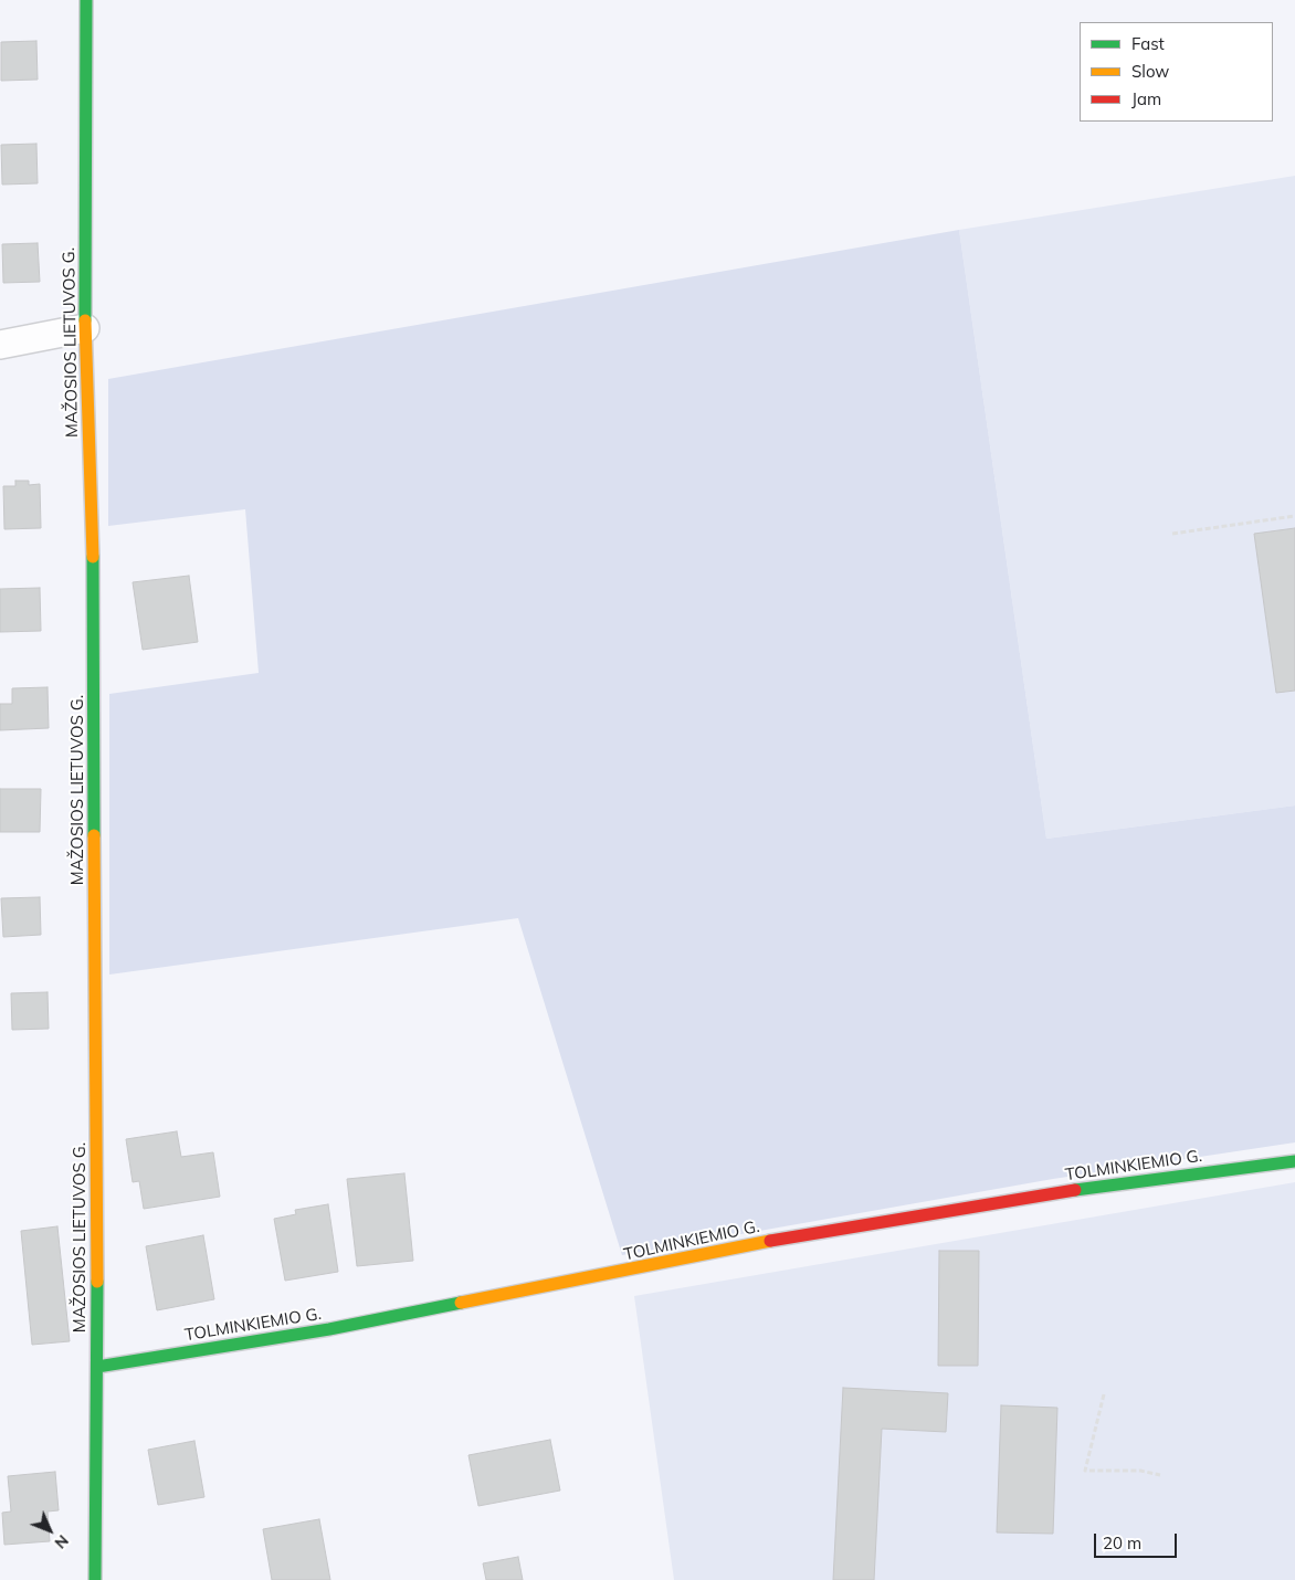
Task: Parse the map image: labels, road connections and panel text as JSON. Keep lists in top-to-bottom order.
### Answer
{
  "streets": {
    "street": ["MAŽOSIOS LIETUVOS G.", "TOLMINKIEMIO G."]
  },
  "crossings": [
    ["MAŽOSIOS LIETUVOS G.", "TOLMINKIEMIO G."]
  ],
  "legend": ["Fast", "Slow", "Jam"],
  "scale_bar": "20 m",
  "north": "bottom right"
}
